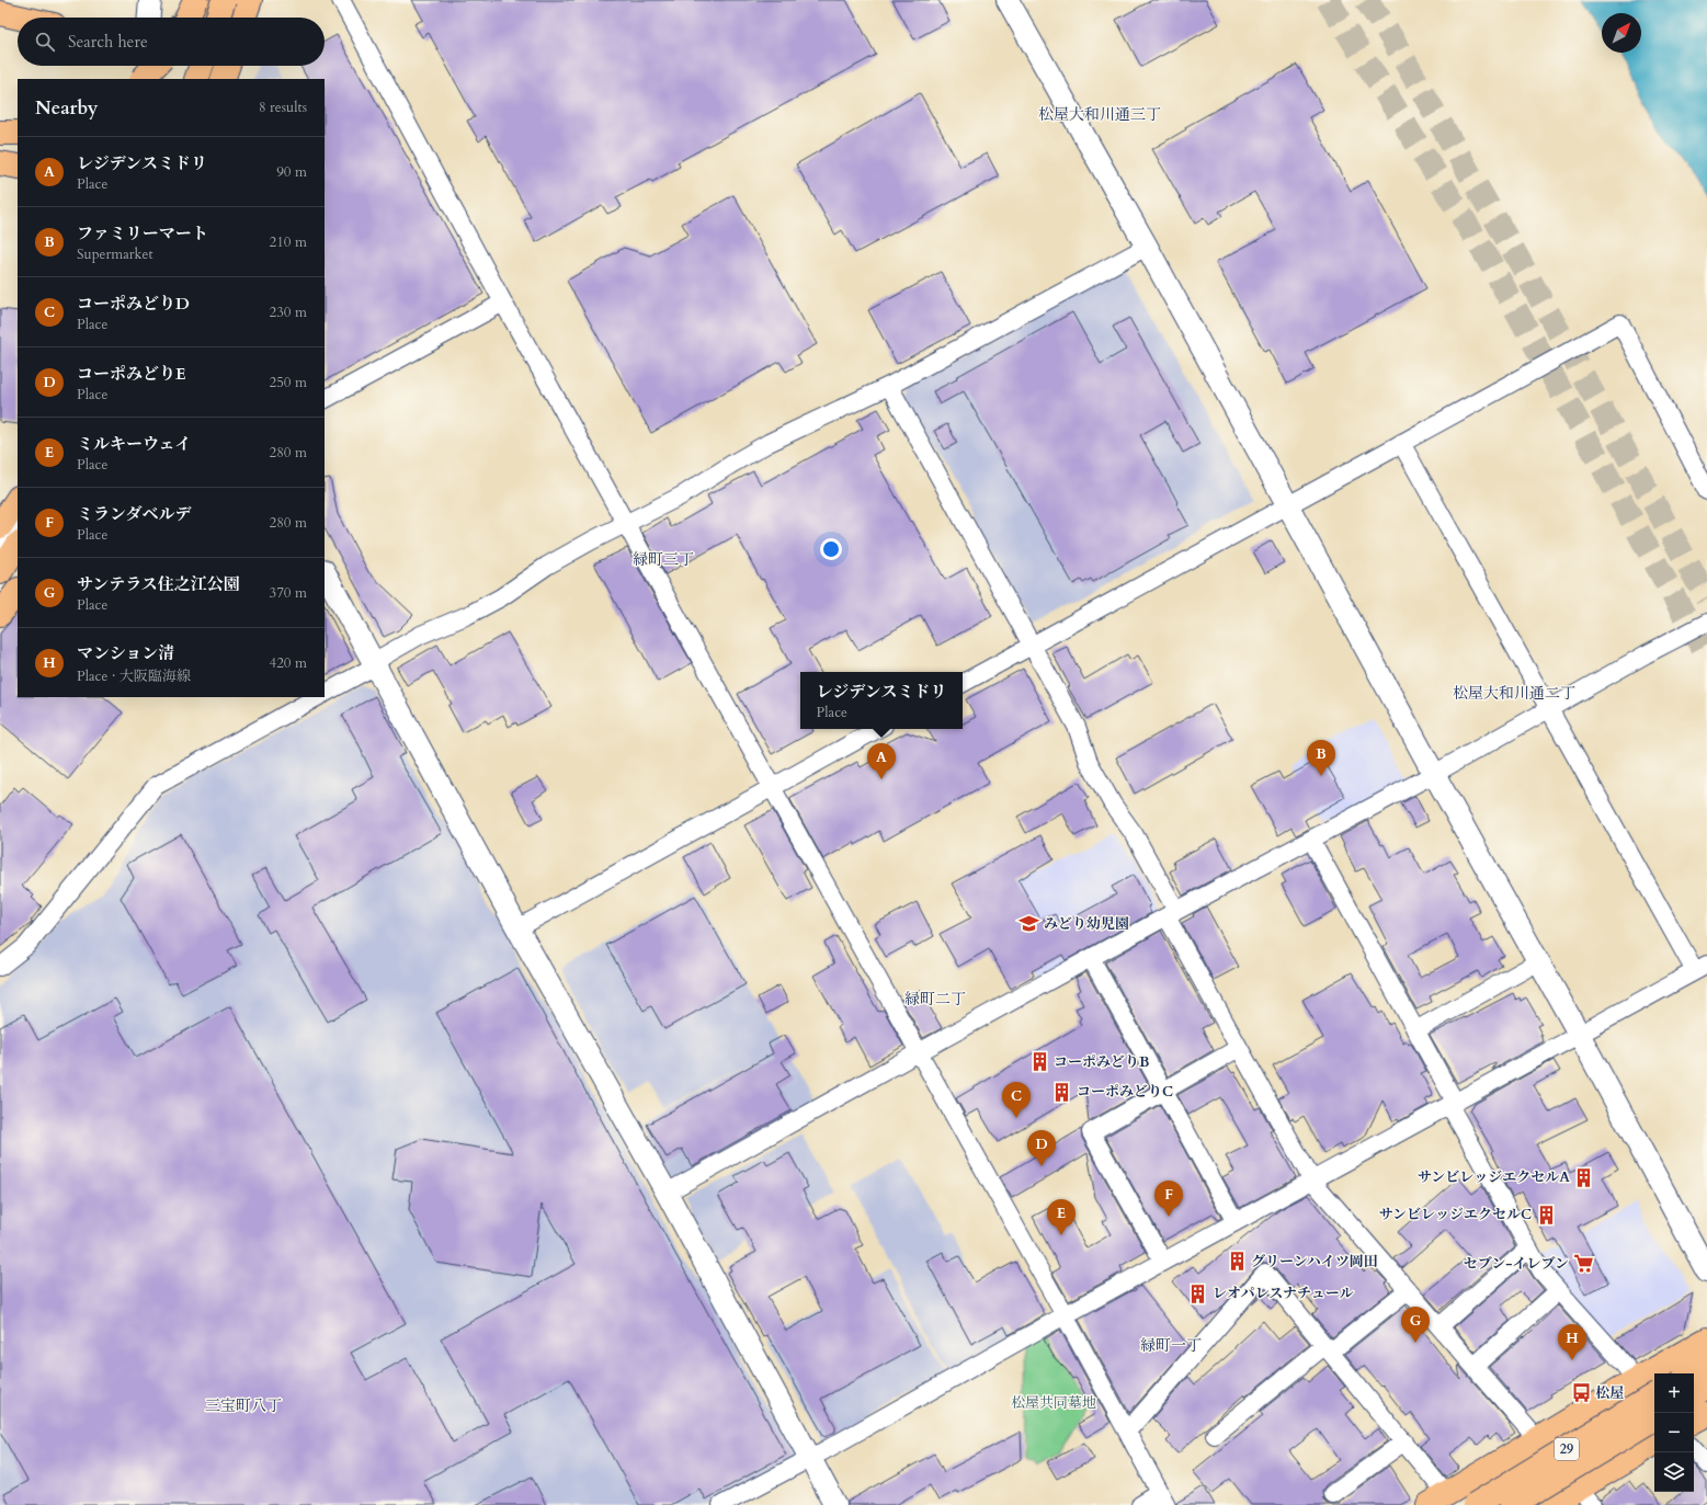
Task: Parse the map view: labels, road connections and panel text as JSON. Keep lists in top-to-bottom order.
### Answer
{
  "streets": {
    "main road": ["29"]
  },
  "districts": [
    "松屋大和川通三丁",
    "緑町三丁",
    "松屋大和川通二丁",
    "緑町二丁",
    "緑町一丁",
    "三宝町八丁"
  ],
  "parks": ["松屋共同墓地"],
  "places": {
    "school or university": ["みどり幼児園"],
    "building": [
      "コーポみどりB",
      "コーポみどりC",
      "サンビレッジエクセルA",
      "サンビレッジエクセルC",
      "グリーンハイツ岡田",
      "レオパレスナチュール"
    ],
    "supermarket": ["セブン-イレブン"],
    "bus stop": ["松屋"]
  },
  "north": "top right",
  "page": {
    "search": "Search here",
    "heading": ["Nearby", "8 results"],
    "list": [
      {
        "mark": "A",
        "name": "レジデンスミドリ",
        "note": "Place",
        "value": "90 m"
      },
      {
        "mark": "B",
        "name": "ファミリーマート",
        "note": "Supermarket",
        "value": "210 m"
      },
      {
        "mark": "C",
        "name": "コーポみどりD",
        "note": "Place",
        "value": "230 m"
      },
      {
        "mark": "D",
        "name": "コーポみどりE",
        "note": "Place",
        "value": "250 m"
      },
      {
        "mark": "E",
        "name": "ミルキーウェイ",
        "note": "Place",
        "value": "280 m"
      },
      {
        "mark": "F",
        "name": "ミランダベルデ",
        "note": "Place",
        "value": "280 m"
      },
      {
        "mark": "G",
        "name": "サンテラス住之江公園",
        "note": "Place",
        "value": "370 m"
      },
      {
        "mark": "H",
        "name": "マンション清",
        "note": "Place · 大阪臨海線",
        "value": "420 m"
      }
    ],
    "popup": ["レジデンスミドリ", "Place"],
    "pins": [
      "B",
      "A",
      "C",
      "D",
      "F",
      "E",
      "G",
      "H"
    ],
    "map_buttons": ["+", "−"]
  }
}
